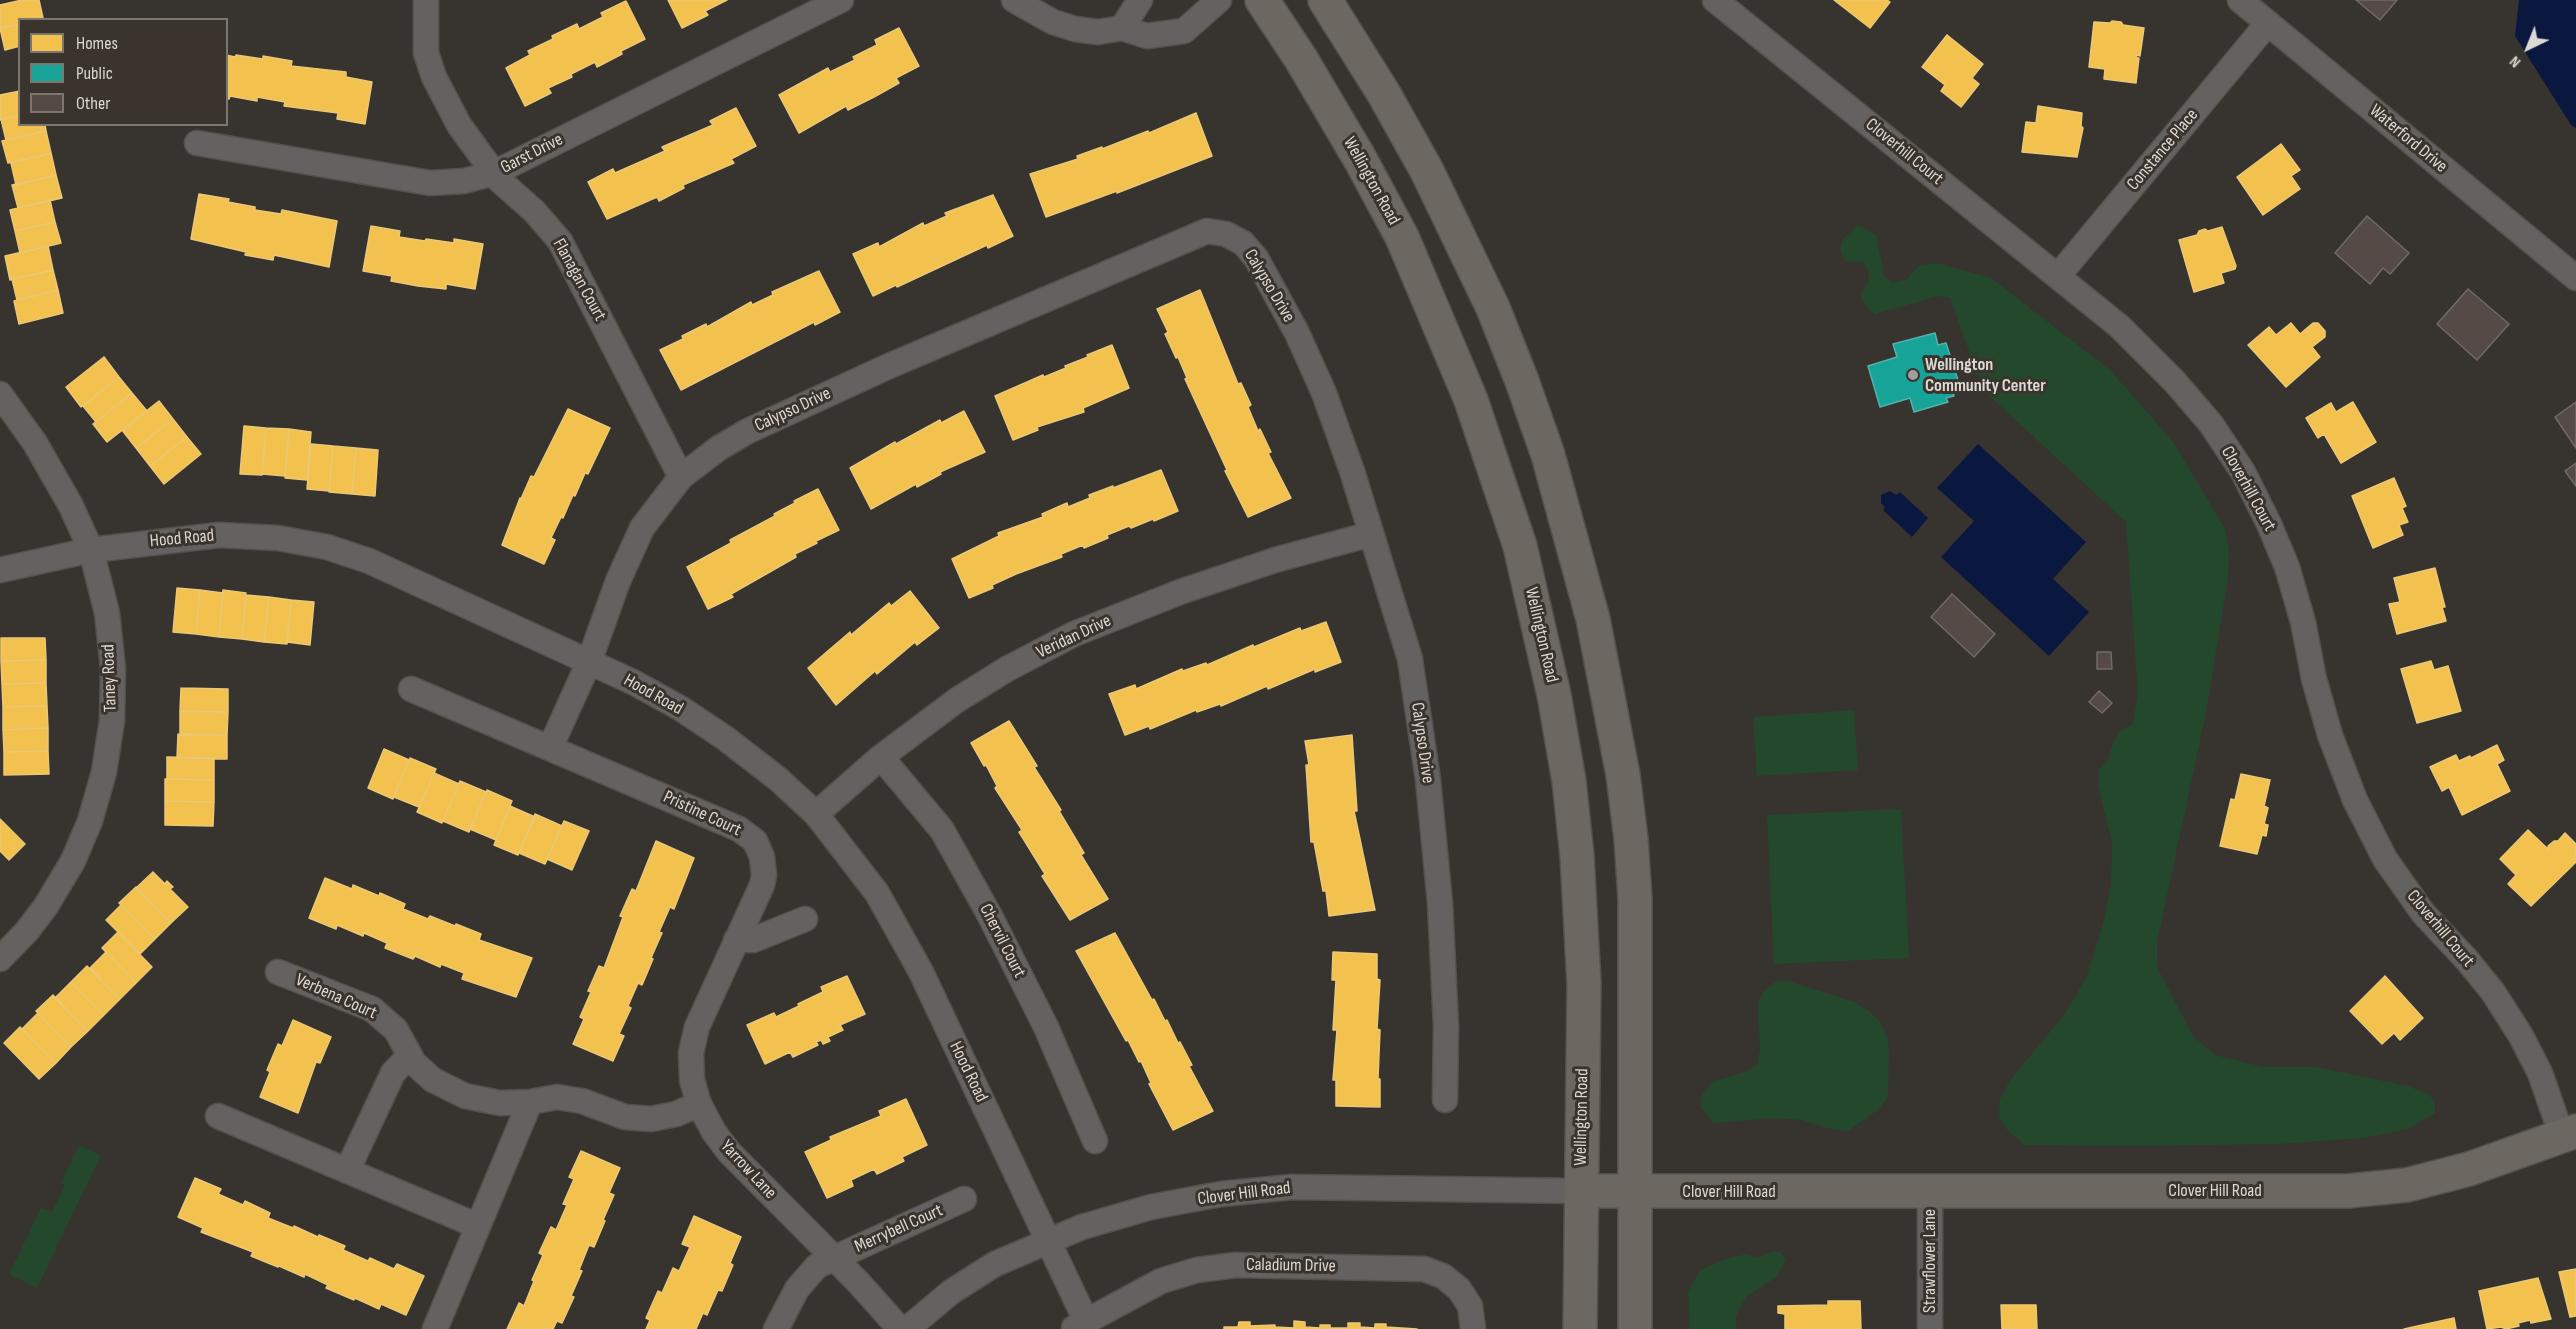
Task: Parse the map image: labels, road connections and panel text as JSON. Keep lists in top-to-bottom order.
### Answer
{
  "streets": {
    "main road": ["Wellington Road", "Clover Hill Road"],
    "street": [
      "Waterford Drive",
      "Constance Place",
      "Cloverhill Court",
      "Garst Drive",
      "Flanagan Court",
      "Calypso Drive",
      "Hood Road",
      "Veridan Drive",
      "Taney Road",
      "Pristine Court",
      "Chervil Court",
      "Verbena Court",
      "Yarrow Lane",
      "Merrybell Court",
      "Strawflower Lane",
      "Caladium Drive"
    ]
  },
  "crossings": [
    ["Waterford Drive", "Constance Place"],
    ["Constance Place", "Cloverhill Court"],
    ["Cloverhill Court", "Clover Hill Road"],
    ["Garst Drive", "Flanagan Court"],
    ["Wellington Road", "Clover Hill Road"],
    ["Flanagan Court", "Calypso Drive"],
    ["Calypso Drive", "Hood Road"],
    ["Calypso Drive", "Veridan Drive"],
    ["Hood Road", "Veridan Drive"],
    ["Hood Road", "Taney Road"],
    ["Hood Road", "Clover Hill Road"],
    ["Hood Road", "Caladium Drive"],
    ["Veridan Drive", "Chervil Court"],
    ["Pristine Court", "Yarrow Lane"],
    ["Verbena Court", "Yarrow Lane"],
    ["Yarrow Lane", "Merrybell Court"],
    ["Clover Hill Road", "Strawflower Lane"],
    ["Clover Hill Road", "Caladium Drive"]
  ],
  "places": ["Wellington Community Center"],
  "legend": ["Homes", "Public", "Other"],
  "north": "bottom left"
}
